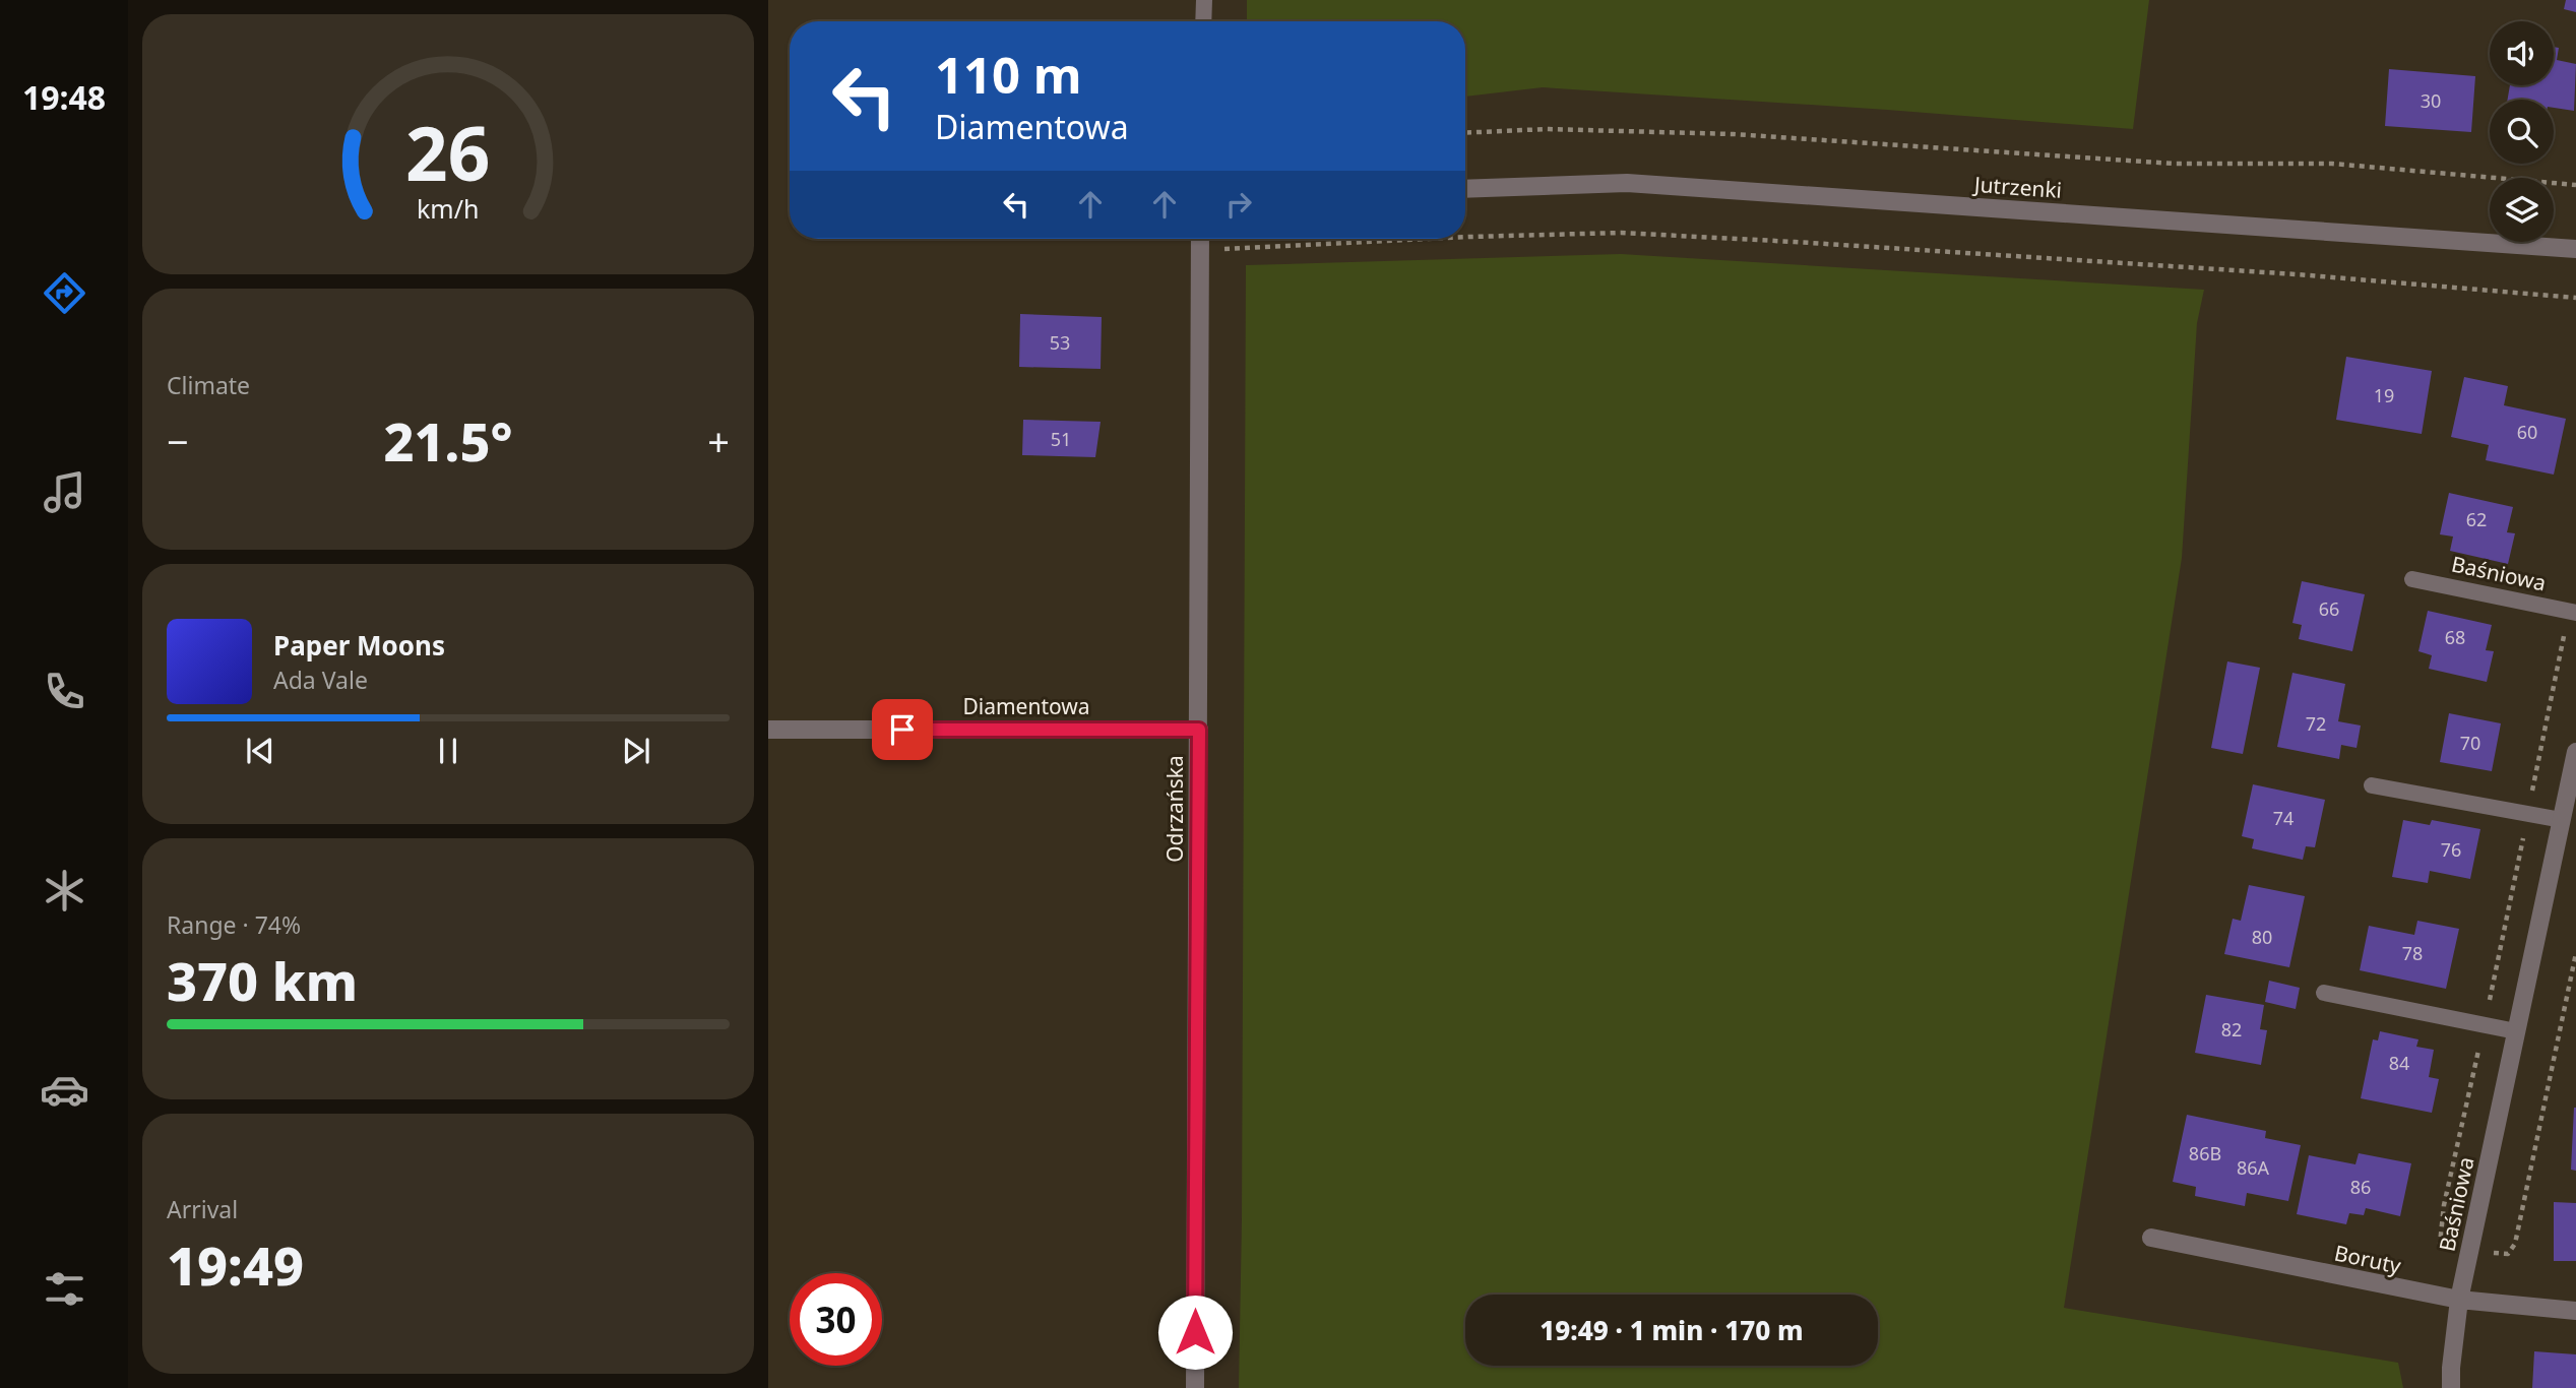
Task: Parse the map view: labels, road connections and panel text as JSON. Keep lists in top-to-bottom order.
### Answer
{
  "streets": {
    "street": [
      "Jutrzenki",
      "Baśniowa",
      "Diamentowa",
      "Odrzańska",
      "Boruty"
    ]
  },
  "crossings": [
    ["Baśniowa", "Boruty"],
    ["Diamentowa", "Odrzańska"]
  ],
  "house_numbers": [
    "30",
    "53",
    "19",
    "60",
    "51",
    "62",
    "66",
    "68",
    "72",
    "70",
    "74",
    "76",
    "80",
    "78",
    "82",
    "84",
    "86B",
    "86A",
    "86"
  ],
  "page": {
    "tabs": "19:48",
    "turn": ["110 m", "Diamentowa"],
    "tile": [
      "Climate",
      ["Range · 74%", "370 km"],
      ["Arrival", "19:49"]
    ],
    "heat": ["−", "21.5°", "+"],
    "song": ["Paper Moons", "Ada Vale"],
    "limit": "30",
    "trip": "19:49 · 1 min · 170 m",
    "gauge": ["26", "km/h"]
  }
}
